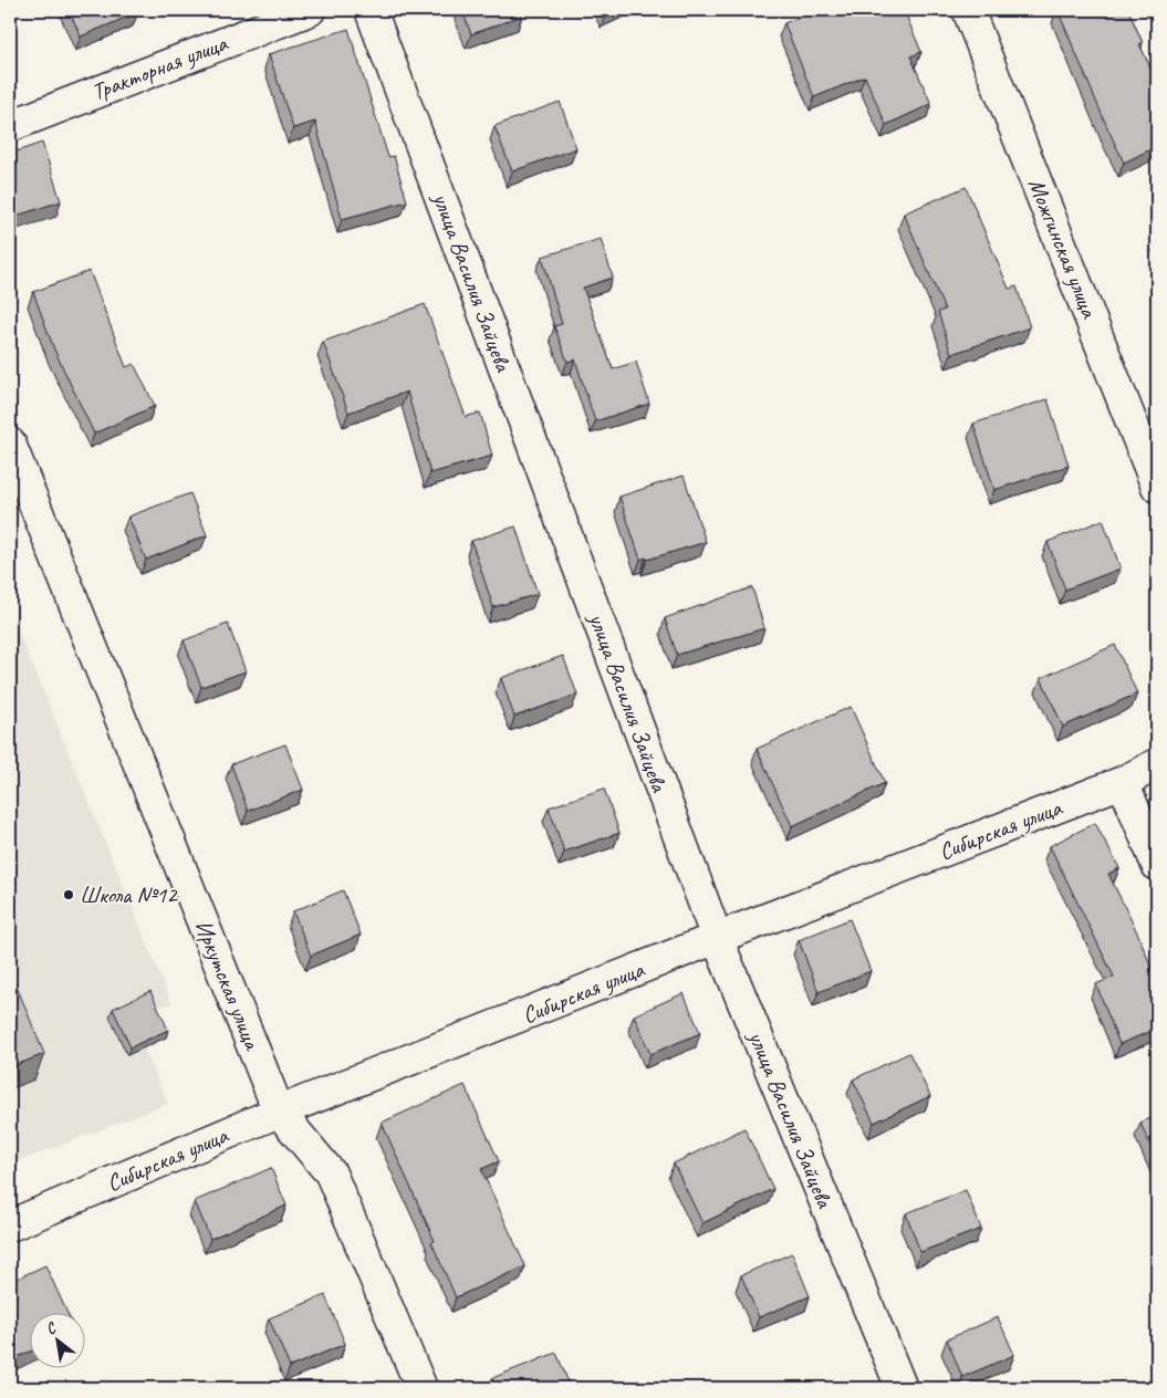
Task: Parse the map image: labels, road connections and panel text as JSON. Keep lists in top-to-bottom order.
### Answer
{
  "streets": {
    "street": [
      "Тракторная улица",
      "Можгинская улица",
      "улица Василия Зайцева",
      "Сибирская улица",
      "Иркутская улица"
    ]
  },
  "crossings": [
    ["улица Василия Зайцева", "Сибирская улица"],
    ["Сибирская улица", "Иркутская улица"]
  ],
  "places": ["Школа №12"],
  "north": "top left"
}
